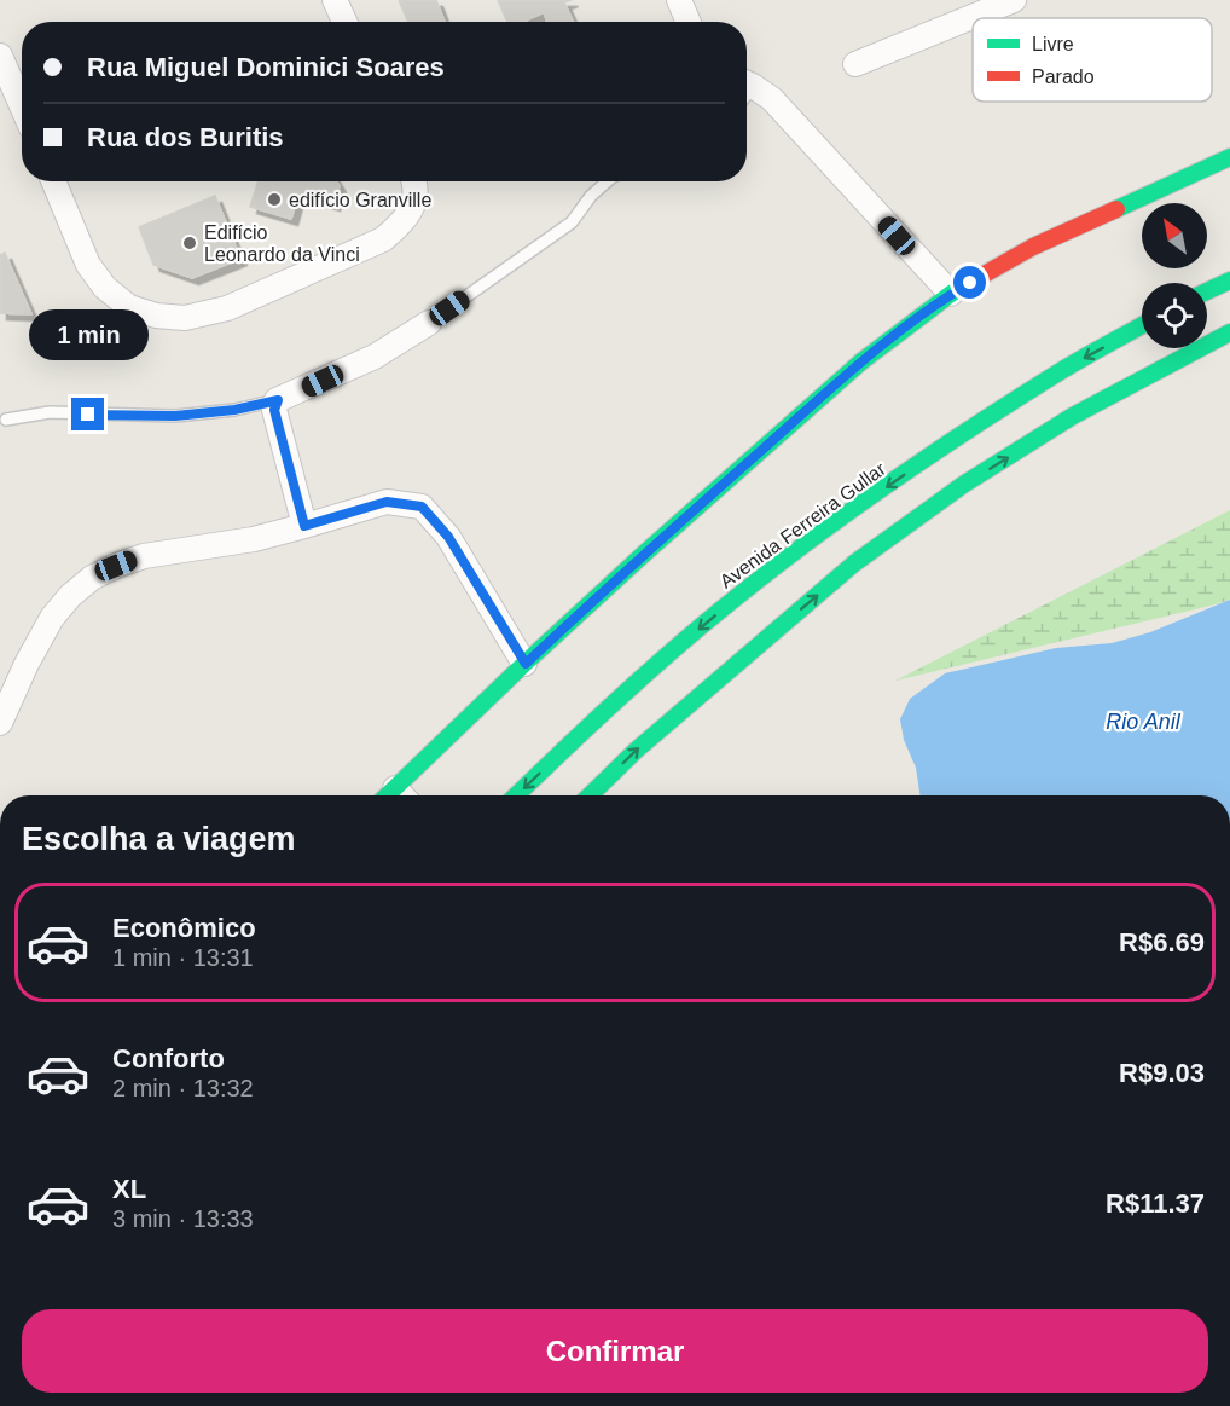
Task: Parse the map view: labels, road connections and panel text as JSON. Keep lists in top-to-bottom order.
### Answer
{
  "streets": {
    "main road": ["Avenida Ferreira Gullar"]
  },
  "water": ["Rio Anil"],
  "places": ["edifício Granville", "Edifício Leonardo da Vinci"],
  "legend": ["Livre", "Parado"],
  "north": "top left",
  "page": {
    "banner": ["Rua Miguel Dominici Soares", "Rua dos Buritis"],
    "bubble": "1 min",
    "heading": "Escolha a viagem",
    "list": [
      {
        "name": "Econômico",
        "note": "1 min · 13:31",
        "value": "R$6.69"
      },
      {
        "name": "Conforto",
        "note": "2 min · 13:32",
        "value": "R$9.03"
      },
      {
        "name": "XL",
        "note": "3 min · 13:33",
        "value": "R$11.37"
      }
    ],
    "buttons": "Confirmar"
  }
}
